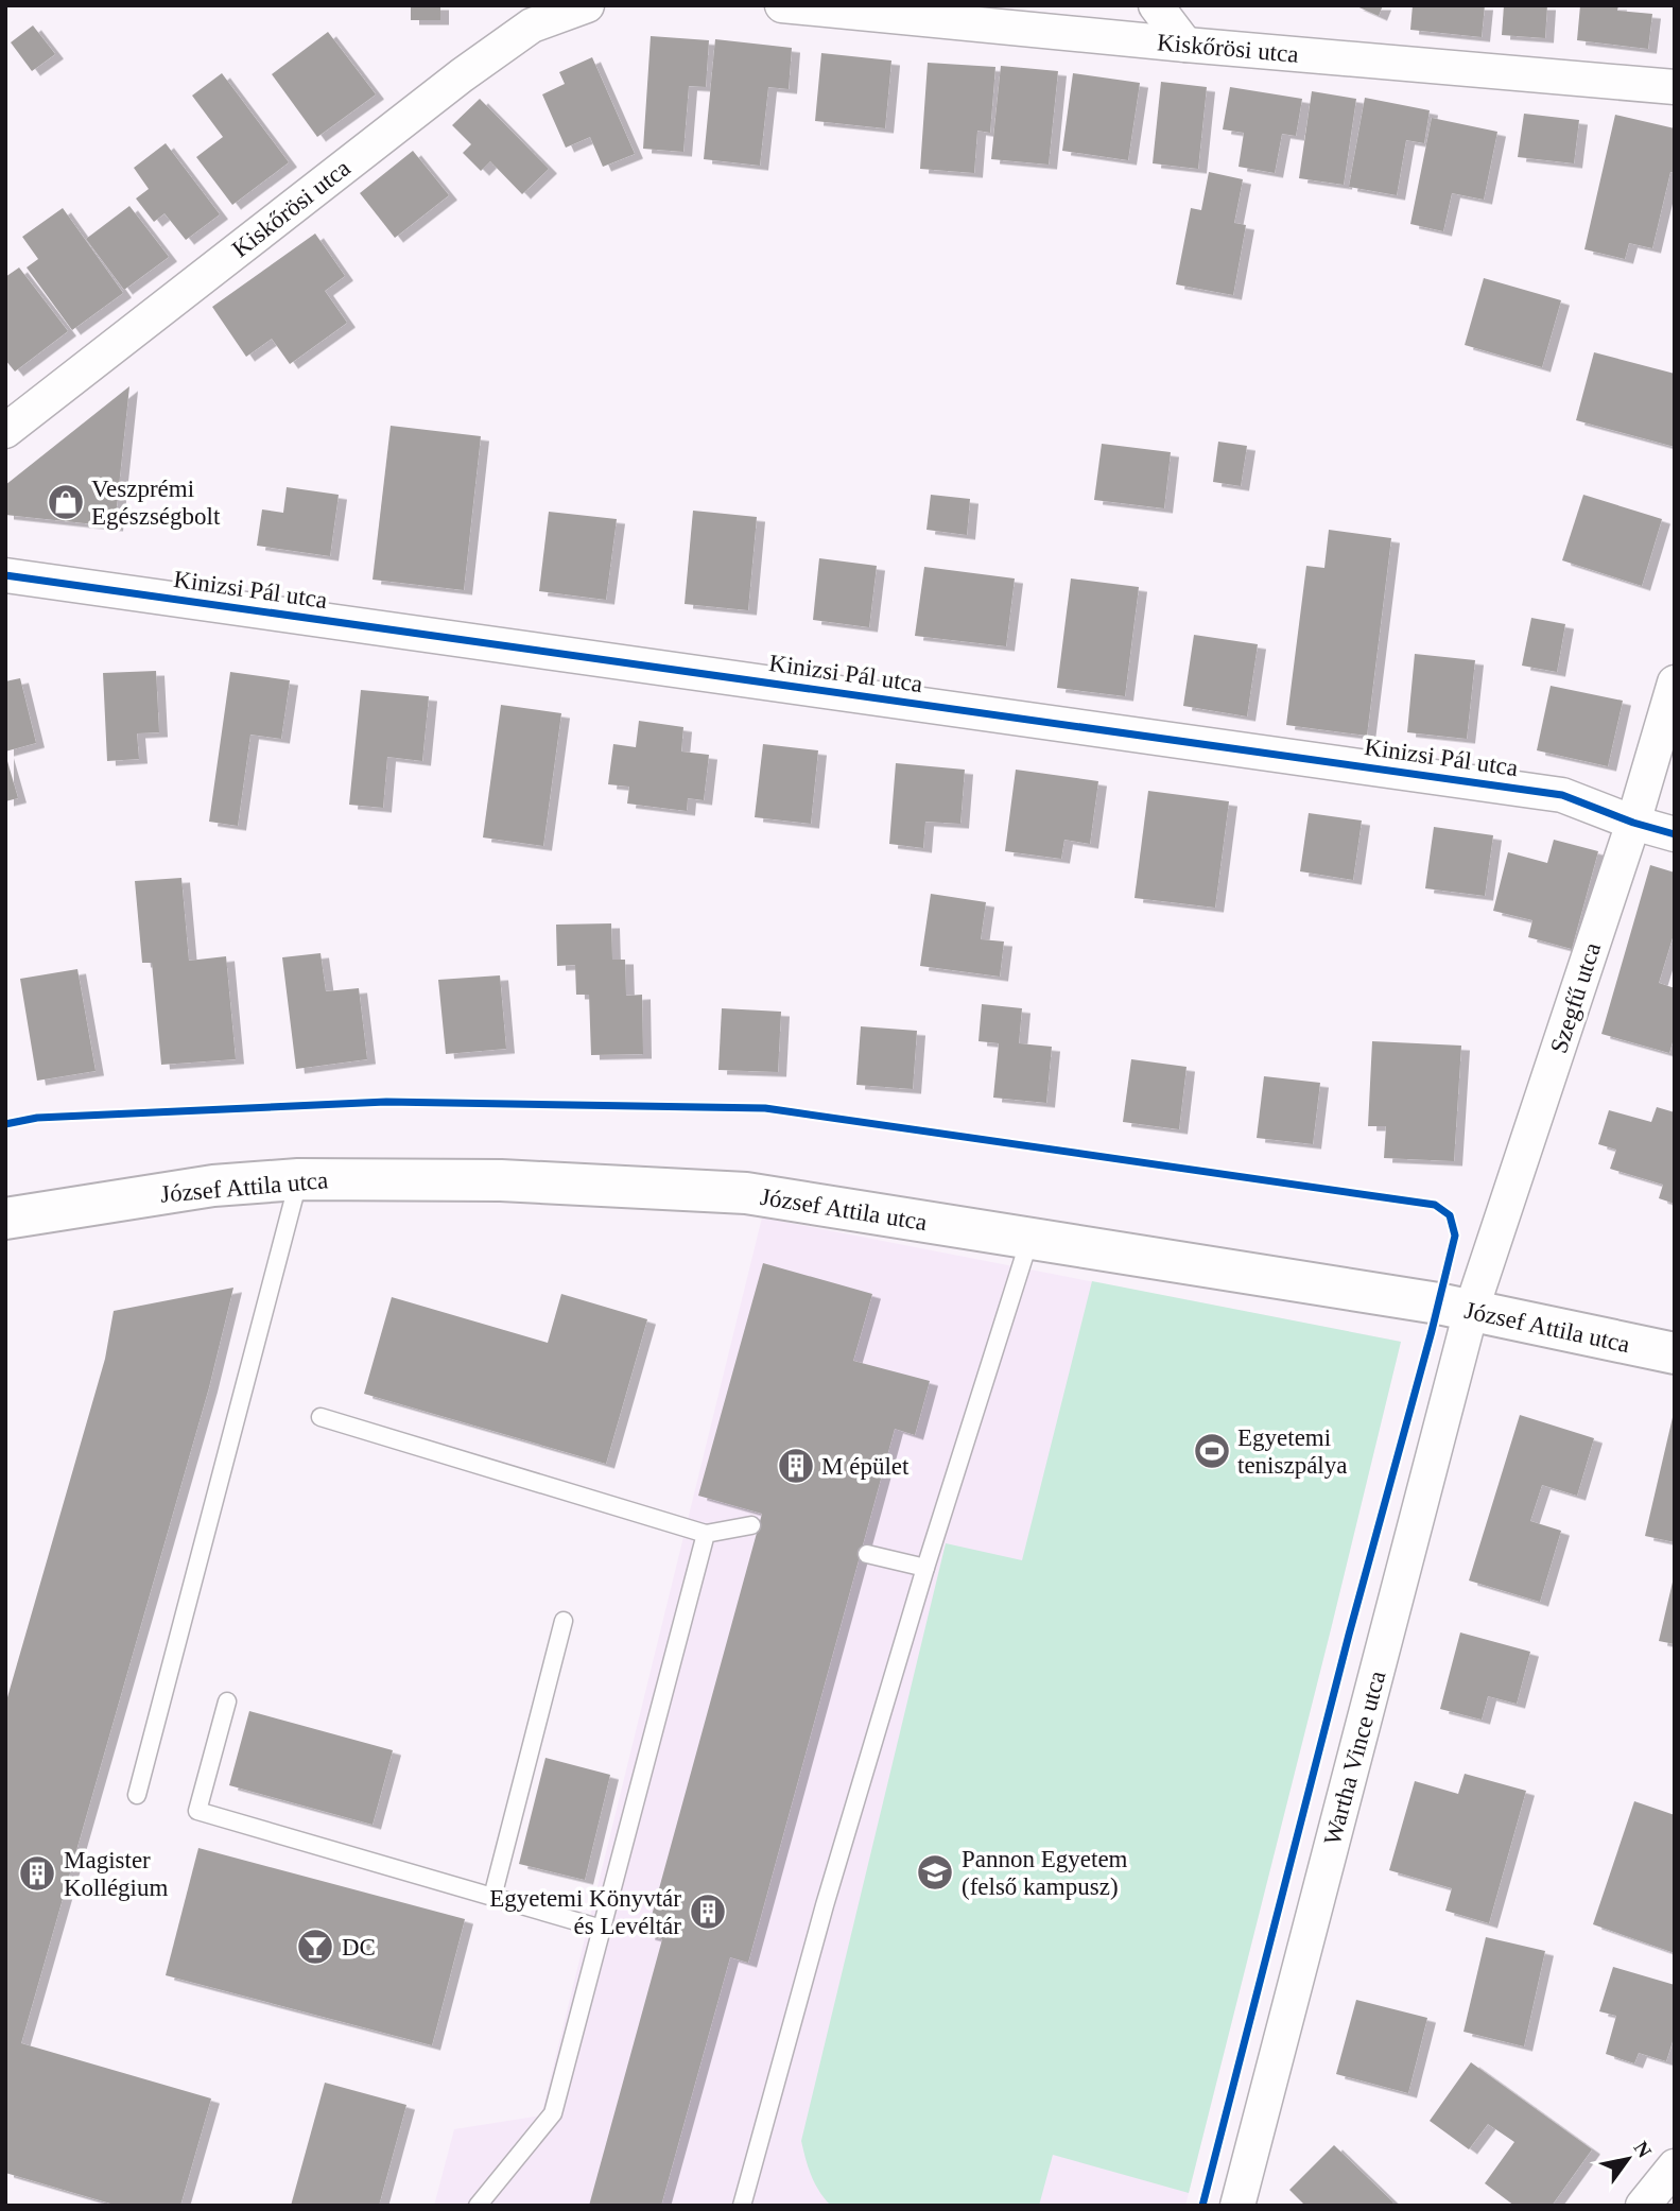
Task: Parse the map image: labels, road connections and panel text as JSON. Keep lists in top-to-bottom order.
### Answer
{
  "streets": {
    "street": [
      "Kiskőrösi utca",
      "Kinizsi Pál utca",
      "Szegfű utca",
      "József Attila utca",
      "Wartha Vince utca"
    ]
  },
  "crossings": [
    ["Kinizsi Pál utca", "Szegfű utca"],
    ["Szegfű utca", "József Attila utca"],
    ["Szegfű utca", "Wartha Vince utca"],
    ["József Attila utca", "Wartha Vince utca"]
  ],
  "places": {
    "shop": ["Veszprémi Egészségbolt"],
    "sports": ["Egyetemi teniszpálya"],
    "building": ["M épület", "Magister Kollégium", "Egyetemi Könyvtár és Levéltár"],
    "school or university": ["Pannon Egyetem (felső kampusz)"],
    "bar": ["DC"]
  },
  "north": "top right"
}
